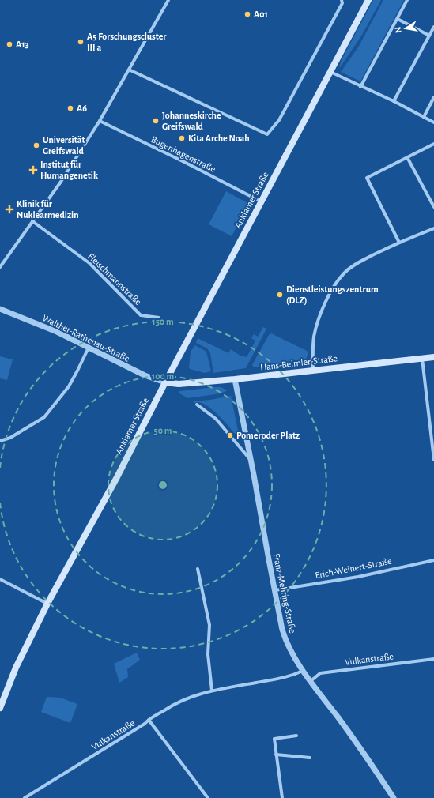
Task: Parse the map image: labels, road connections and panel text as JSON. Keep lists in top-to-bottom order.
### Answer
{
  "streets": {
    "main road": ["Anklamer Straße", "Hans-Beimler-Straße"],
    "street": [
      "Bugenhagenstraße",
      "Fleischmannstraße",
      "Walther-Rathenau-Straße",
      "Erich-Weinert-Straße",
      "Franz-Mehring-Straße",
      "Vulkanstraße"
    ]
  },
  "crossings": [
    ["Bugenhagenstraße", "Anklamer Straße"],
    ["Anklamer Straße", "Walther-Rathenau-Straße"],
    ["Anklamer Straße", "Hans-Beimler-Straße"],
    ["Walther-Rathenau-Straße", "Hans-Beimler-Straße"],
    ["Hans-Beimler-Straße", "Franz-Mehring-Straße"],
    ["Erich-Weinert-Straße", "Franz-Mehring-Straße"],
    ["Franz-Mehring-Straße", "Vulkanstraße"]
  ],
  "places": {
    "other": [
      "A01",
      "A5 Forschungscluster III a",
      "A13",
      "A6",
      "Johanneskirche Greifswald",
      "Kita Arche Noah",
      "Universität Greifswald",
      "Dienstleistungszentrum (DLZ)",
      "Pomeroder Platz"
    ],
    "health": ["Institut für Humangenetik", "Klinik für Nuklearmedizin"]
  },
  "north": "left",
  "rings": ["150 m", "100 m", "50 m"]
}
